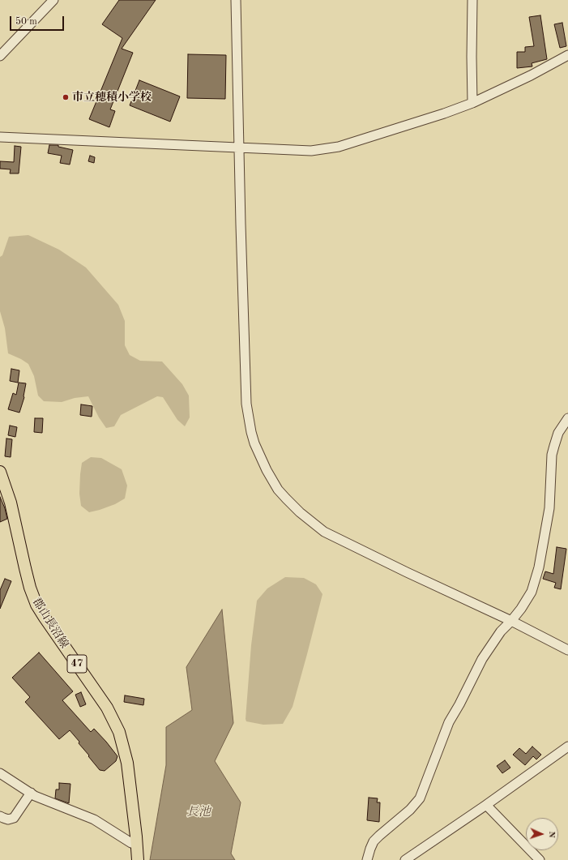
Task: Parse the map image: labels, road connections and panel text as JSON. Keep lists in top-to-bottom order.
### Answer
{
  "streets": {
    "main road": ["郡山長沼線", "47"]
  },
  "water": ["長池"],
  "places": ["市立穂積小学校"],
  "scale_bar": "50 m",
  "north": "right"
}
